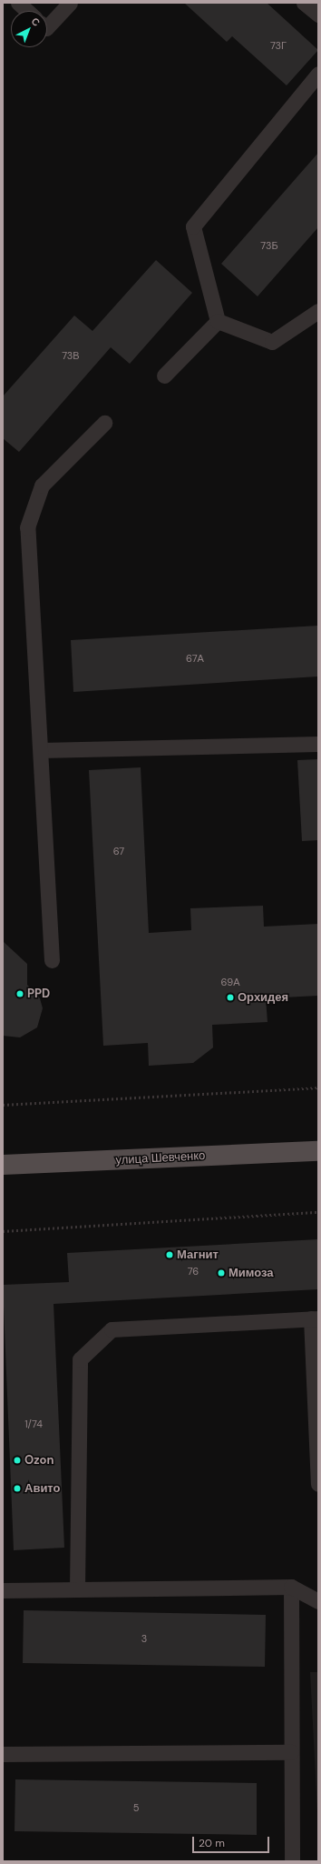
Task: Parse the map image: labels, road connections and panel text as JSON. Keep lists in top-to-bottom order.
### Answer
{
  "streets": {
    "main road": ["улица Шевченко"]
  },
  "places": [
    "PPD",
    "Орхидея",
    "Магнит",
    "Мимоза",
    "Ozon",
    "Авито"
  ],
  "house_numbers": [
    "73Г",
    "73Б",
    "73В",
    "67А",
    "67",
    "69А",
    "76",
    "1/74",
    "3",
    "5"
  ],
  "scale_bar": "20 m",
  "north": "top right"
}
